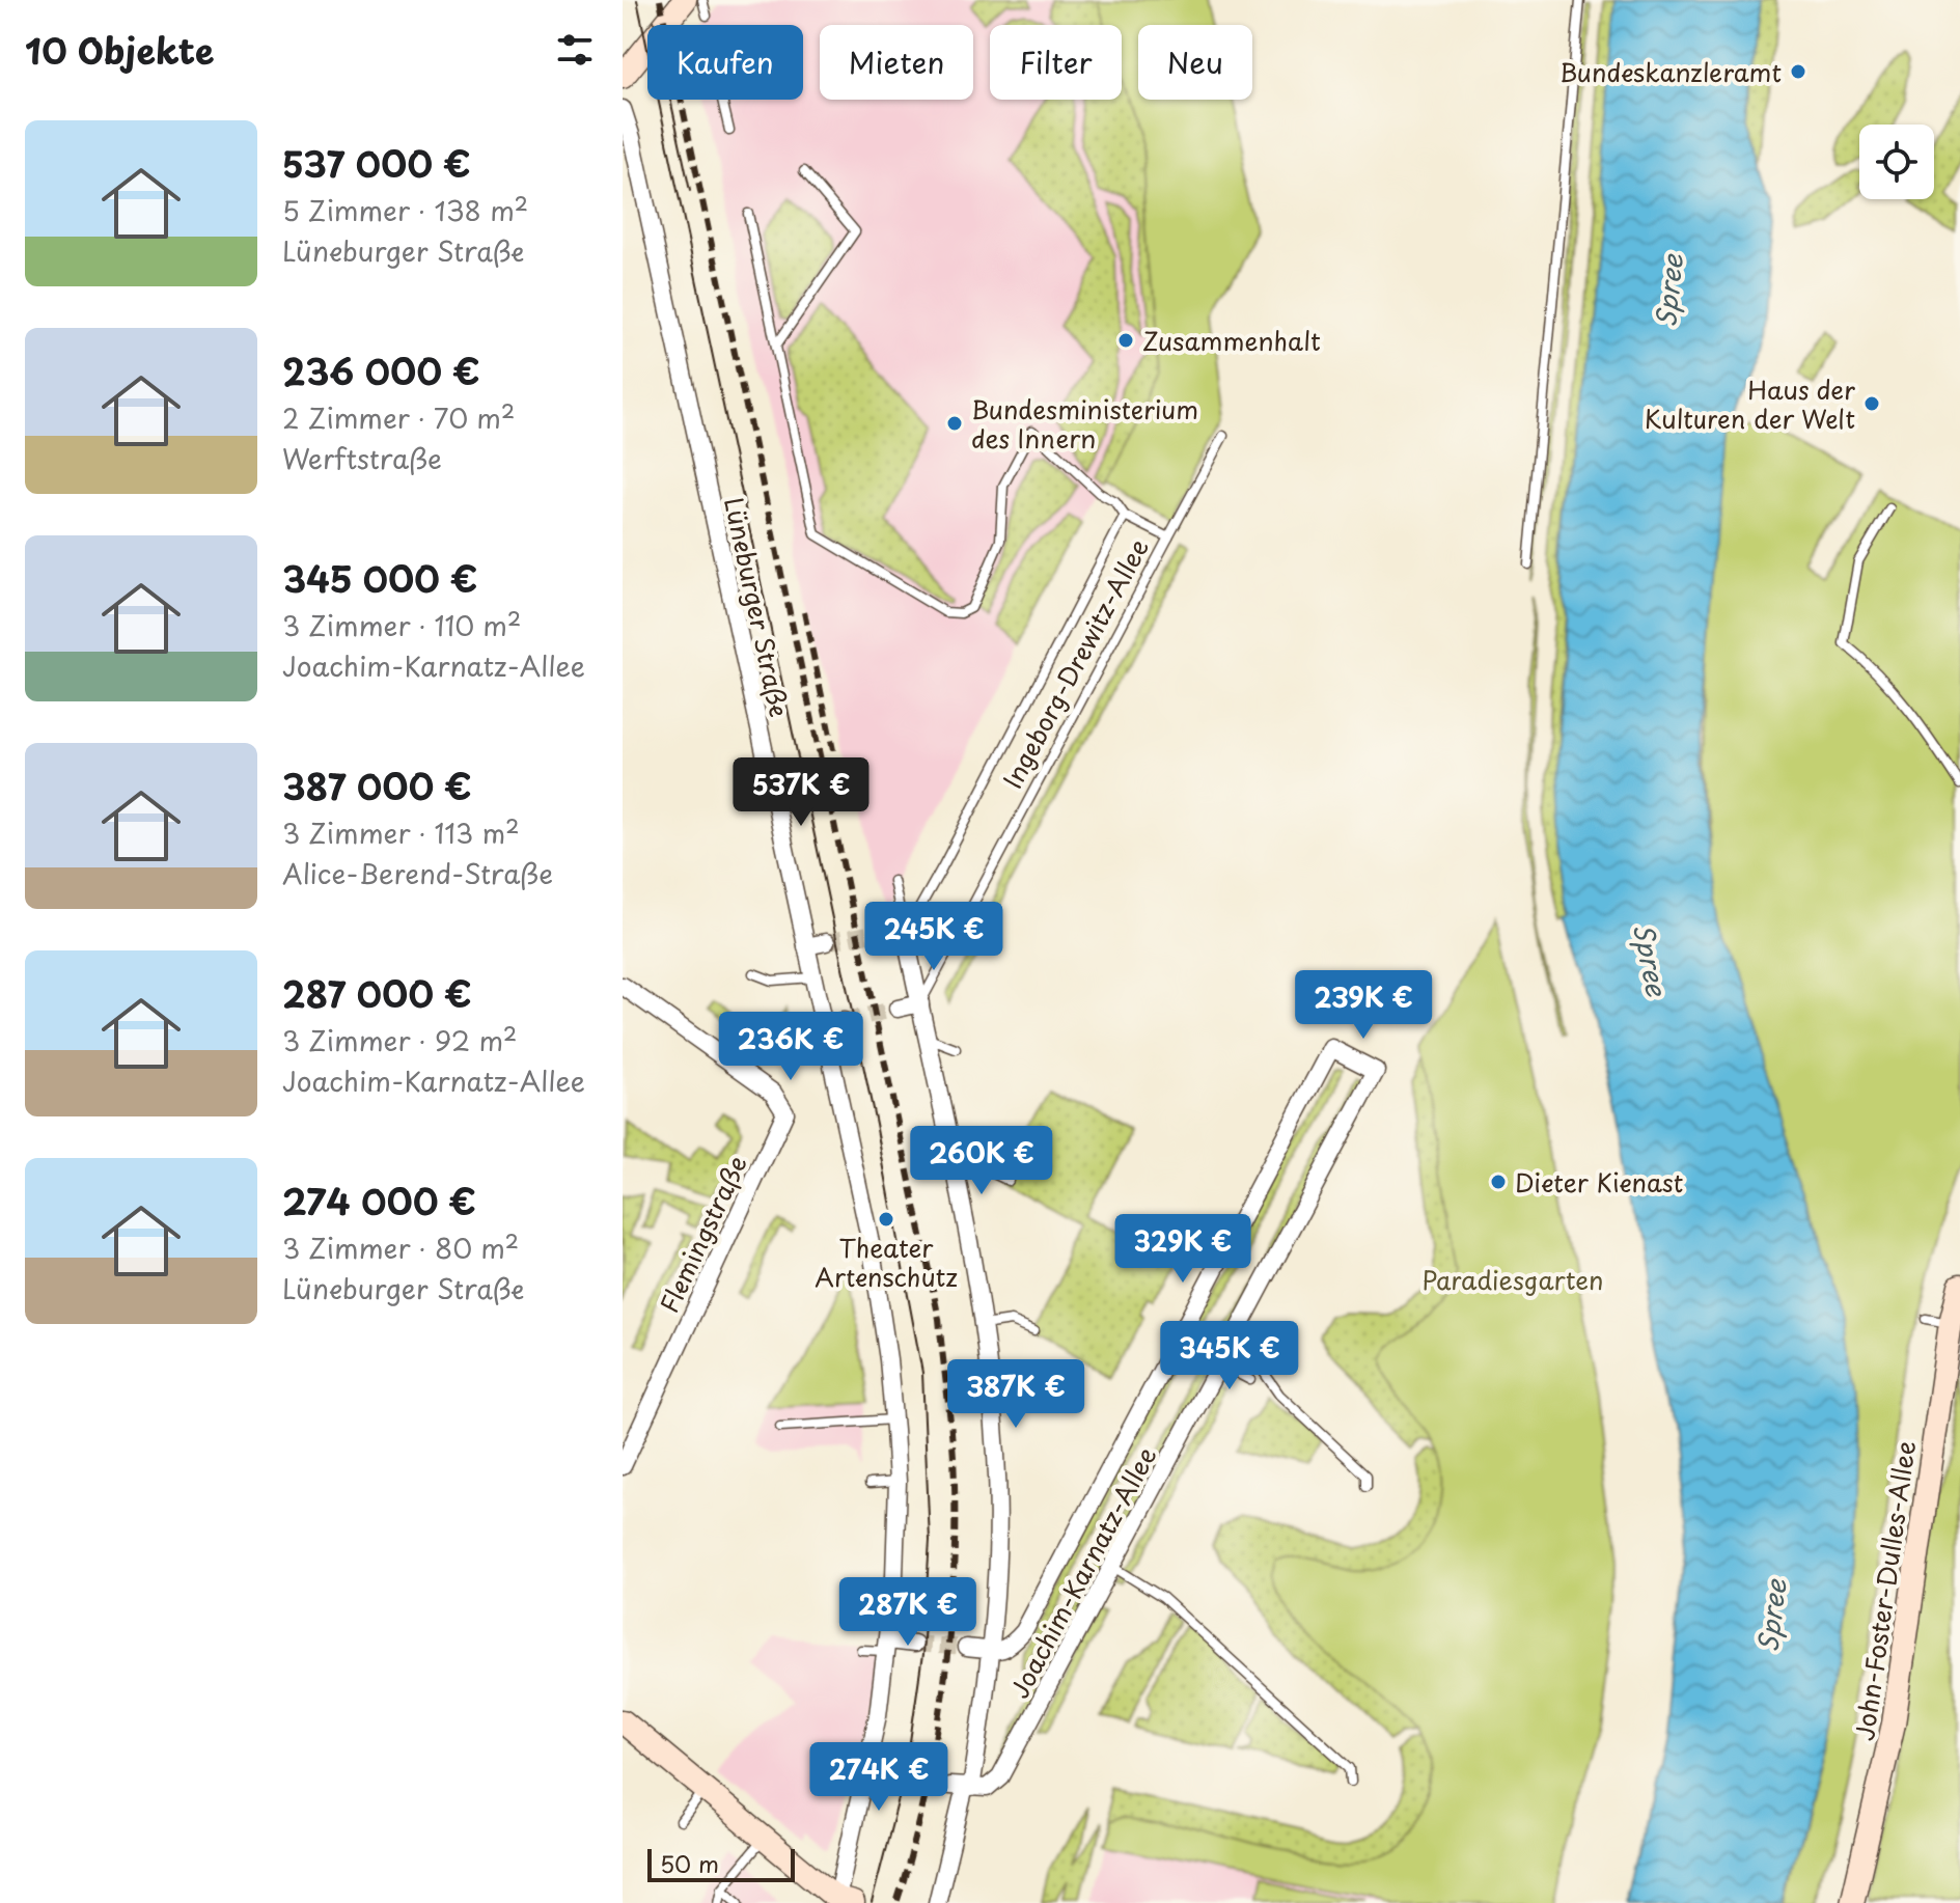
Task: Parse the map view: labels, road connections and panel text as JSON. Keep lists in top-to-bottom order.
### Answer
{
  "streets": {
    "street": [
      "Lüneburger Straße",
      "Flemingstraße",
      "Joachim-Karnatz-Allee",
      "John-Foster-Dulles-Allee"
    ],
    "lane": ["Ingeborg-Drewitz-Allee"]
  },
  "water": ["Spree"],
  "parks": ["Paradiesgarten"],
  "places": [
    "Bundeskanzleramt",
    "Zusammenhalt",
    "Haus der Kulturen der Welt",
    "Bundesministerium des Innern",
    "Dieter Kienast",
    "Theater Artenschutz"
  ],
  "scale_bar": "50 m",
  "page": {
    "heading": "10 Objekte",
    "chip": [
      "Kaufen",
      "Mieten",
      "Filter",
      "Neu"
    ],
    "list": [
      {
        "name": "537 000 €",
        "note": "5 Zimmer · 138 m² · Lüneburger Straße"
      },
      {
        "name": "236 000 €",
        "note": "2 Zimmer · 70 m² · Werftstraße"
      },
      {
        "name": "345 000 €",
        "note": "3 Zimmer · 110 m² · Joachim-Karnatz-Allee"
      },
      {
        "name": "387 000 €",
        "note": "3 Zimmer · 113 m² · Alice-Berend-Straße"
      },
      {
        "name": "287 000 €",
        "note": "3 Zimmer · 92 m² · Joachim-Karnatz-Allee"
      },
      {
        "name": "274 000 €",
        "note": "3 Zimmer · 80 m² · Lüneburger Straße"
      }
    ],
    "price": [
      "537K €",
      "245K €",
      "239K €",
      "236K €",
      "260K €",
      "329K €",
      "345K €",
      "387K €",
      "287K €",
      "274K €"
    ],
    "scale": "50 m"
  }
}
